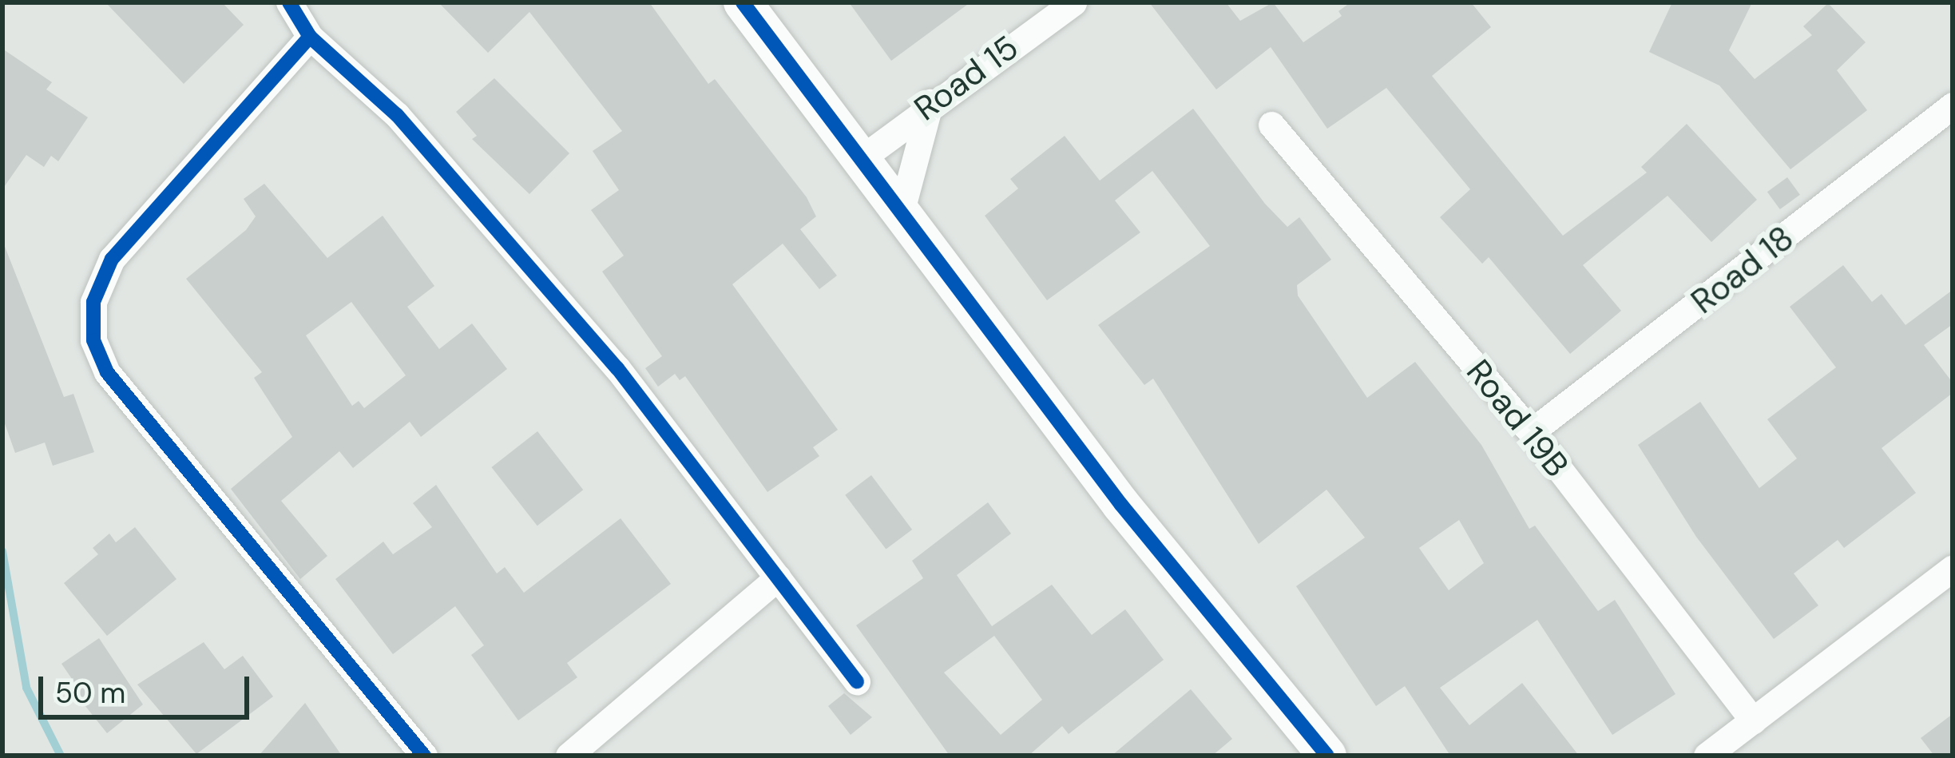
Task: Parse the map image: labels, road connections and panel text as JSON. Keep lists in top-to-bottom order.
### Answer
{
  "streets": {
    "street": ["Road 15", "Road 18", "Road 19B"]
  },
  "crossings": [
    ["Road 18", "Road 19B"]
  ],
  "scale_bar": "50 m"
}
